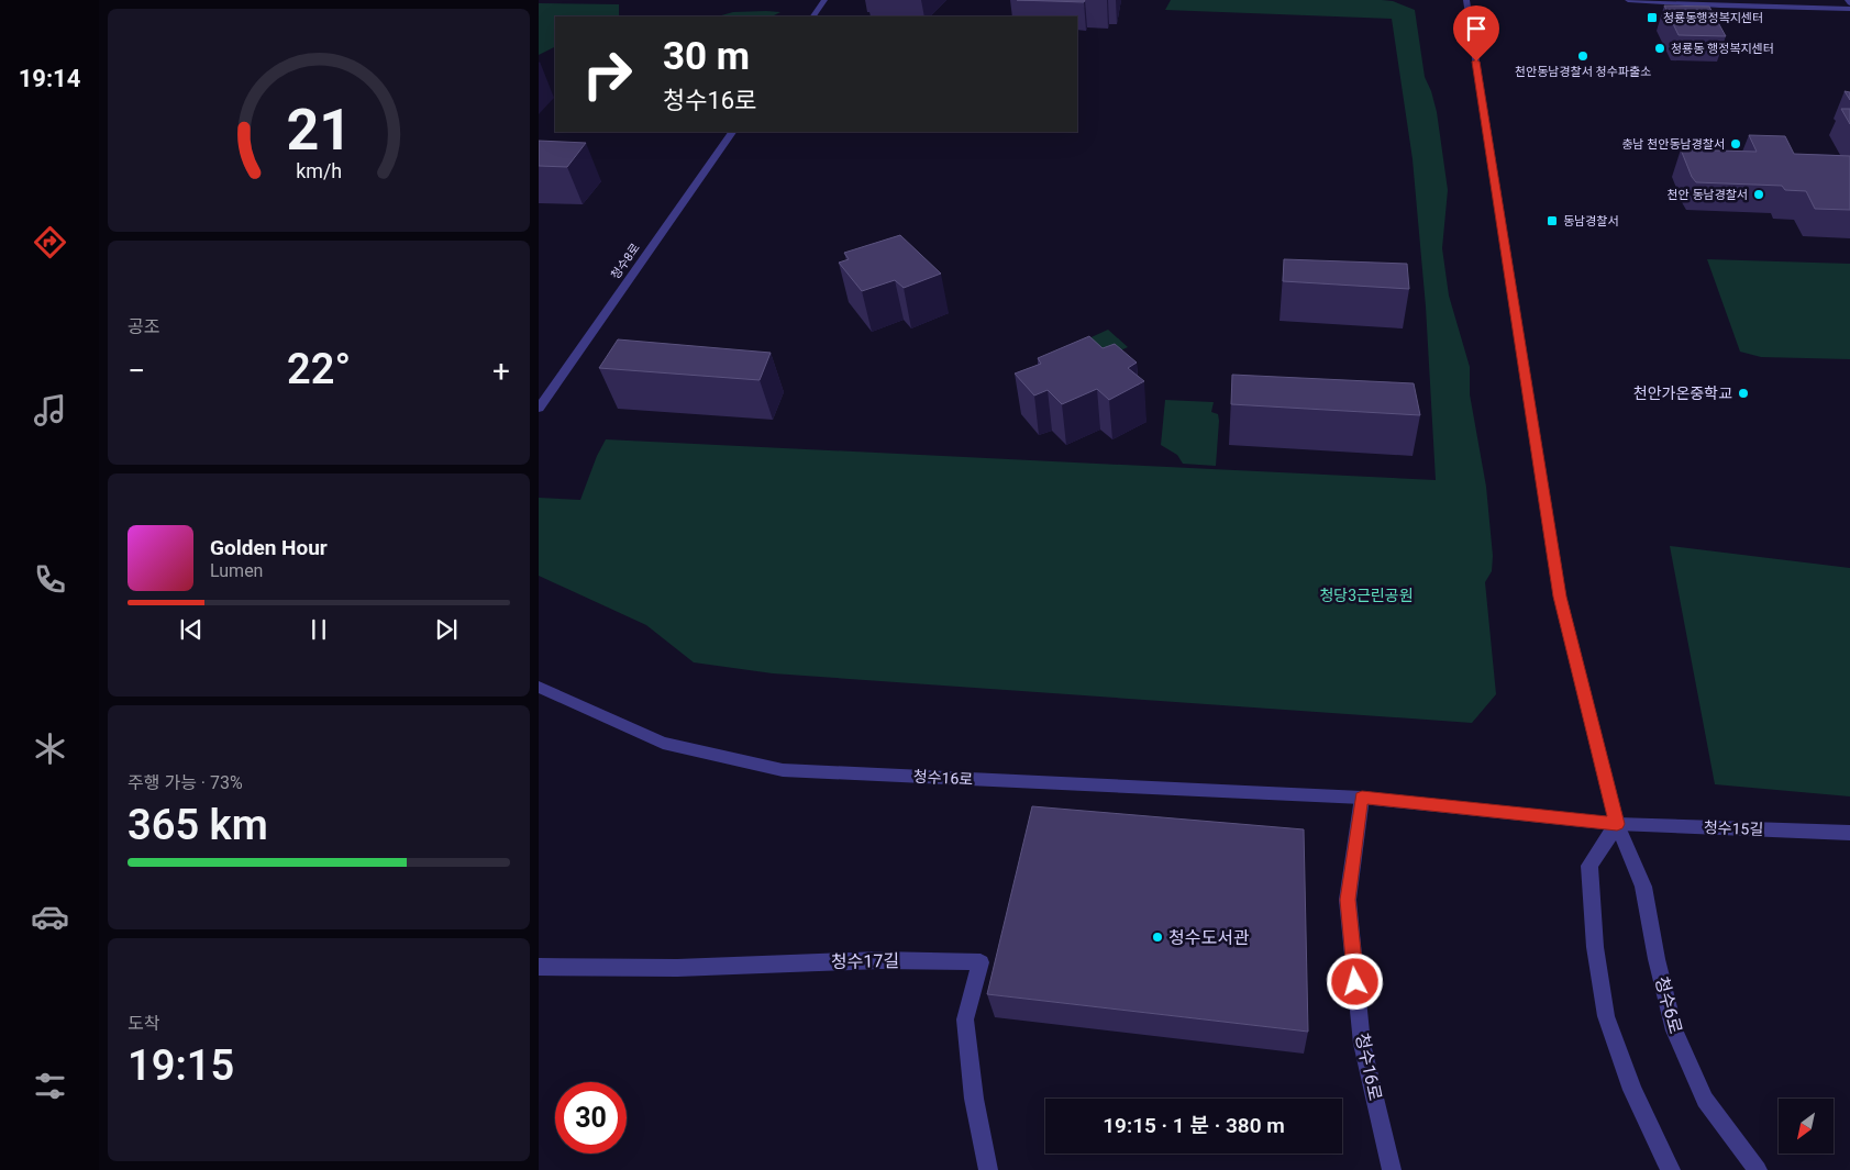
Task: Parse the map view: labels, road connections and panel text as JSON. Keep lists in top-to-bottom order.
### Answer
{
  "streets": {
    "street": [
      "청수8로",
      "청수16로",
      "청수15길",
      "청수17길",
      "청수6로"
    ]
  },
  "crossings": [
    ["청수16로", "청수15길"],
    ["청수16로", "청수6로"],
    ["청수15길", "청수6로"]
  ],
  "parks": ["청당3근린공원"],
  "places": {
    "transit": ["청룡동행정복지센터", "동남경찰서"],
    "other": [
      "청룡동 행정복지센터",
      "천안동남경찰서 청수파출소",
      "충남 천안동남경찰서",
      "천안 동남경찰서",
      "천안가온중학교",
      "청수도서관"
    ]
  },
  "north": "bottom left",
  "page": {
    "tabs": "19:14",
    "turn": ["30 m", "청수16로"],
    "tile": [
      "공조",
      ["주행 가능 · 73%", "365 km"],
      ["도착", "19:15"]
    ],
    "heat": ["−", "22°", "+"],
    "song": ["Golden Hour", "Lumen"],
    "limit": "30",
    "trip": "19:15 · 1 분 · 380 m",
    "gauge": ["21", "km/h"]
  }
}
